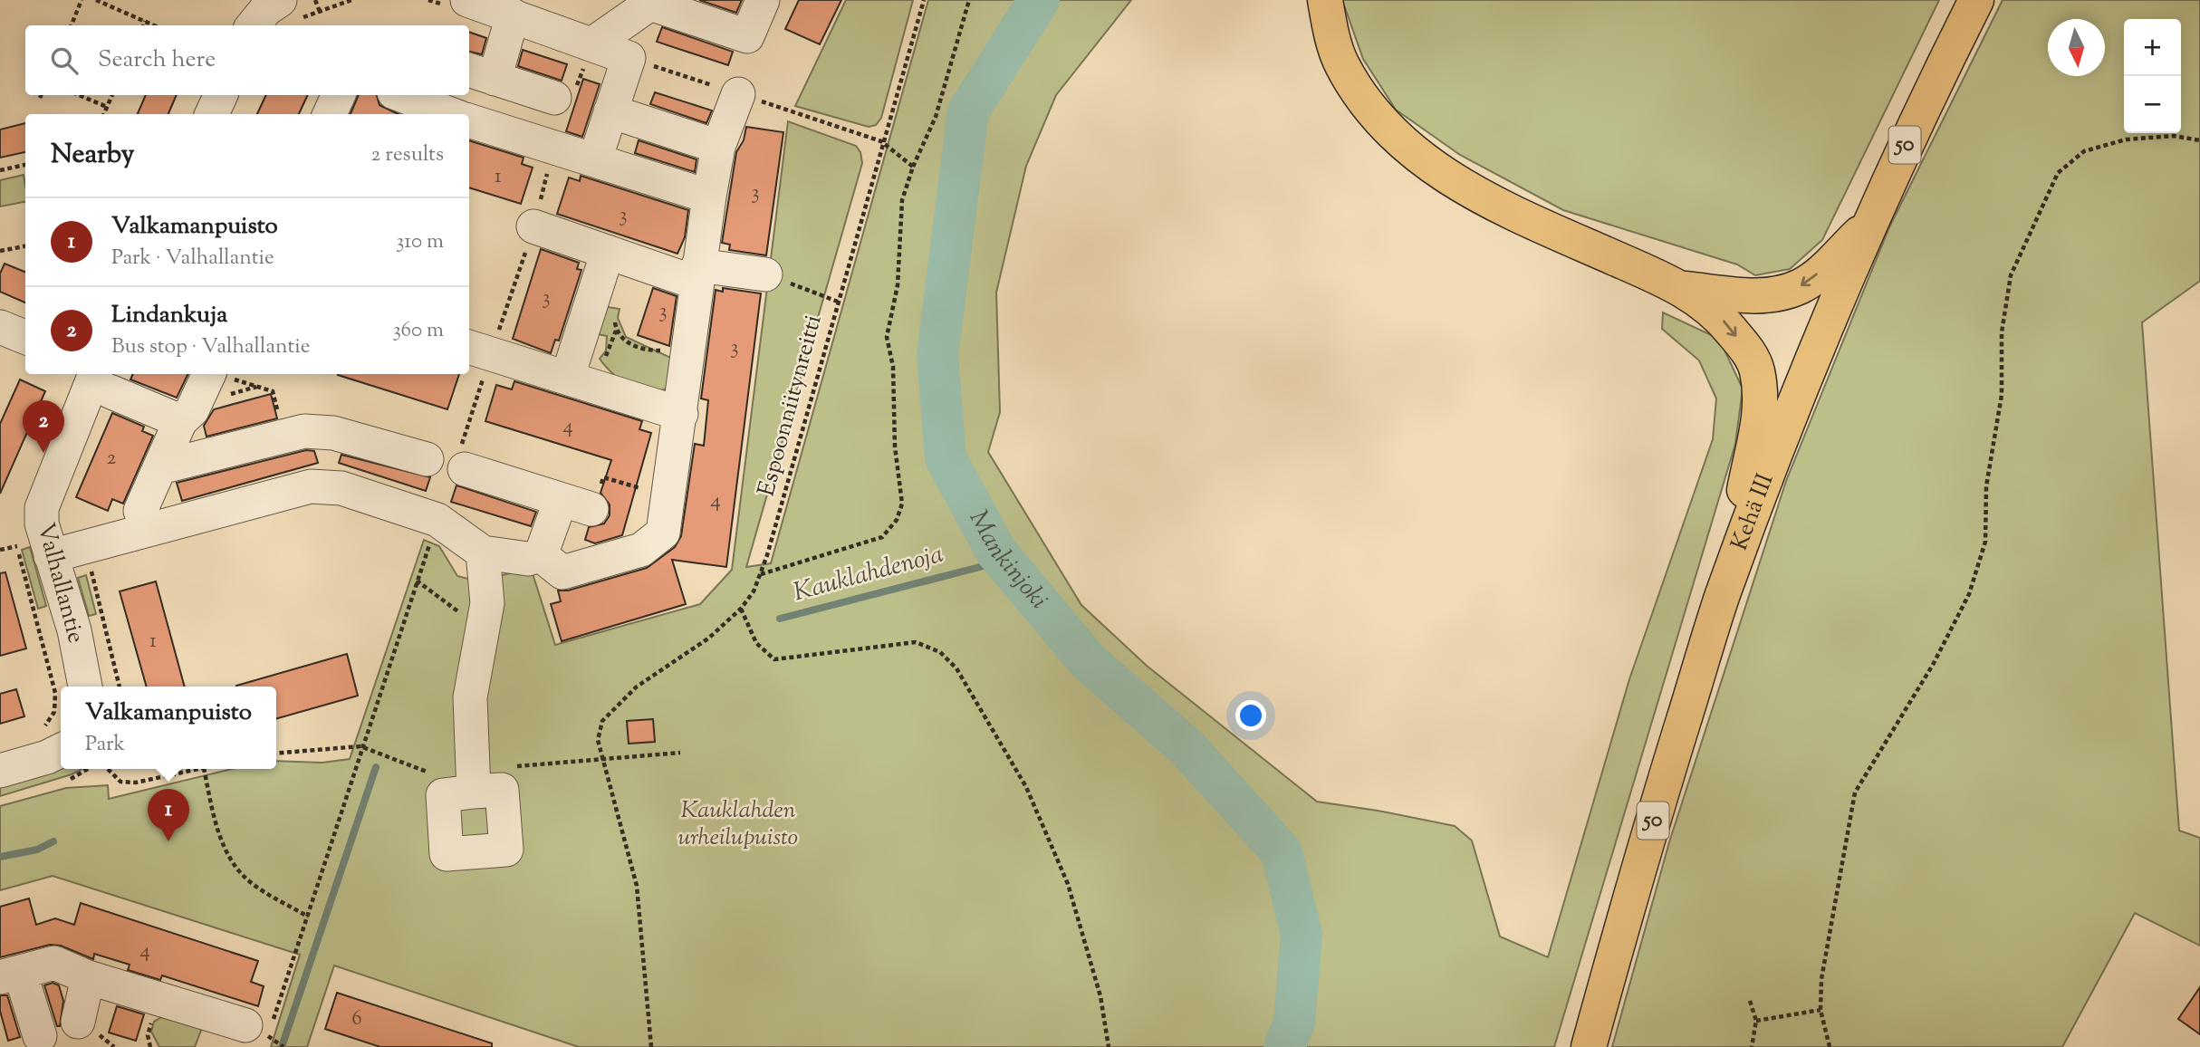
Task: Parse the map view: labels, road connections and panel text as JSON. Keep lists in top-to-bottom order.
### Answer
{
  "streets": {
    "highway": ["50", "Kehä III"],
    "street": ["Valhallantie"],
    "path": ["Espoonniitynreitti"]
  },
  "water": ["Mankinjoki", "Kauklahdenoja"],
  "parks": ["Kauklahden urheilupuisto"],
  "house_numbers": [
    "1",
    "3",
    "3",
    "3",
    "3",
    "3",
    "4",
    "2",
    "4",
    "1",
    "4",
    "6"
  ],
  "north": "bottom",
  "page": {
    "map_buttons": ["+", "−"],
    "search": "Search here",
    "heading": ["Nearby", "2 results"],
    "list": [
      {
        "mark": "1",
        "name": "Valkamanpuisto",
        "note": "Park · Valhallantie",
        "value": "310 m"
      },
      {
        "mark": "2",
        "name": "Lindankuja",
        "note": "Bus stop · Valhallantie",
        "value": "360 m"
      }
    ],
    "pins": ["2", "1"],
    "popup": ["Valkamanpuisto", "Park"]
  }
}
